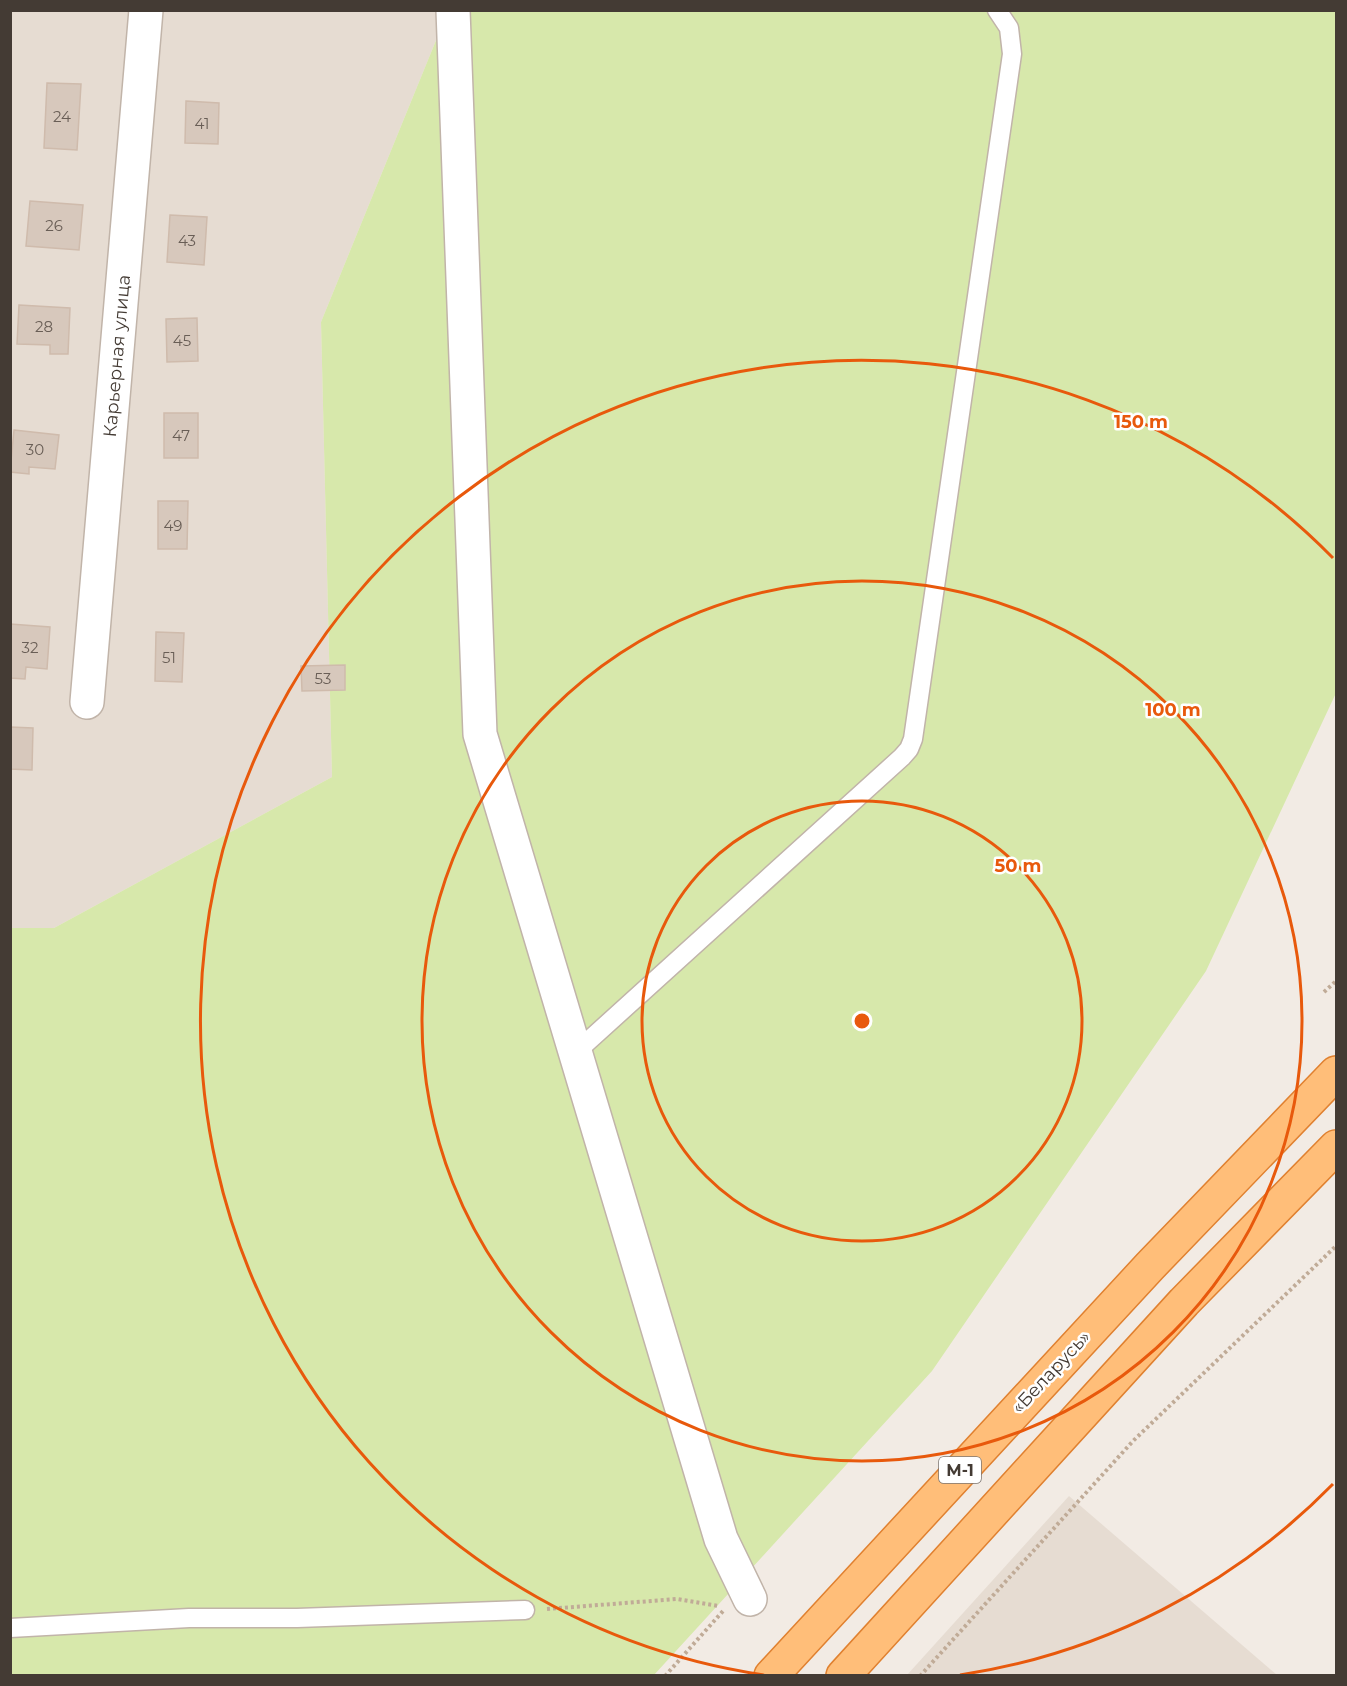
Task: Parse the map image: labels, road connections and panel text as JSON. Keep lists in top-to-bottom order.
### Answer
{
  "streets": {
    "highway": ["«Беларусь»", "М-1"],
    "street": ["Карьерная улица"]
  },
  "house_numbers": [
    "24",
    "41",
    "26",
    "43",
    "28",
    "45",
    "47",
    "30",
    "49",
    "32",
    "51",
    "53"
  ],
  "rings": ["150 m", "100 m", "50 m"]
}
